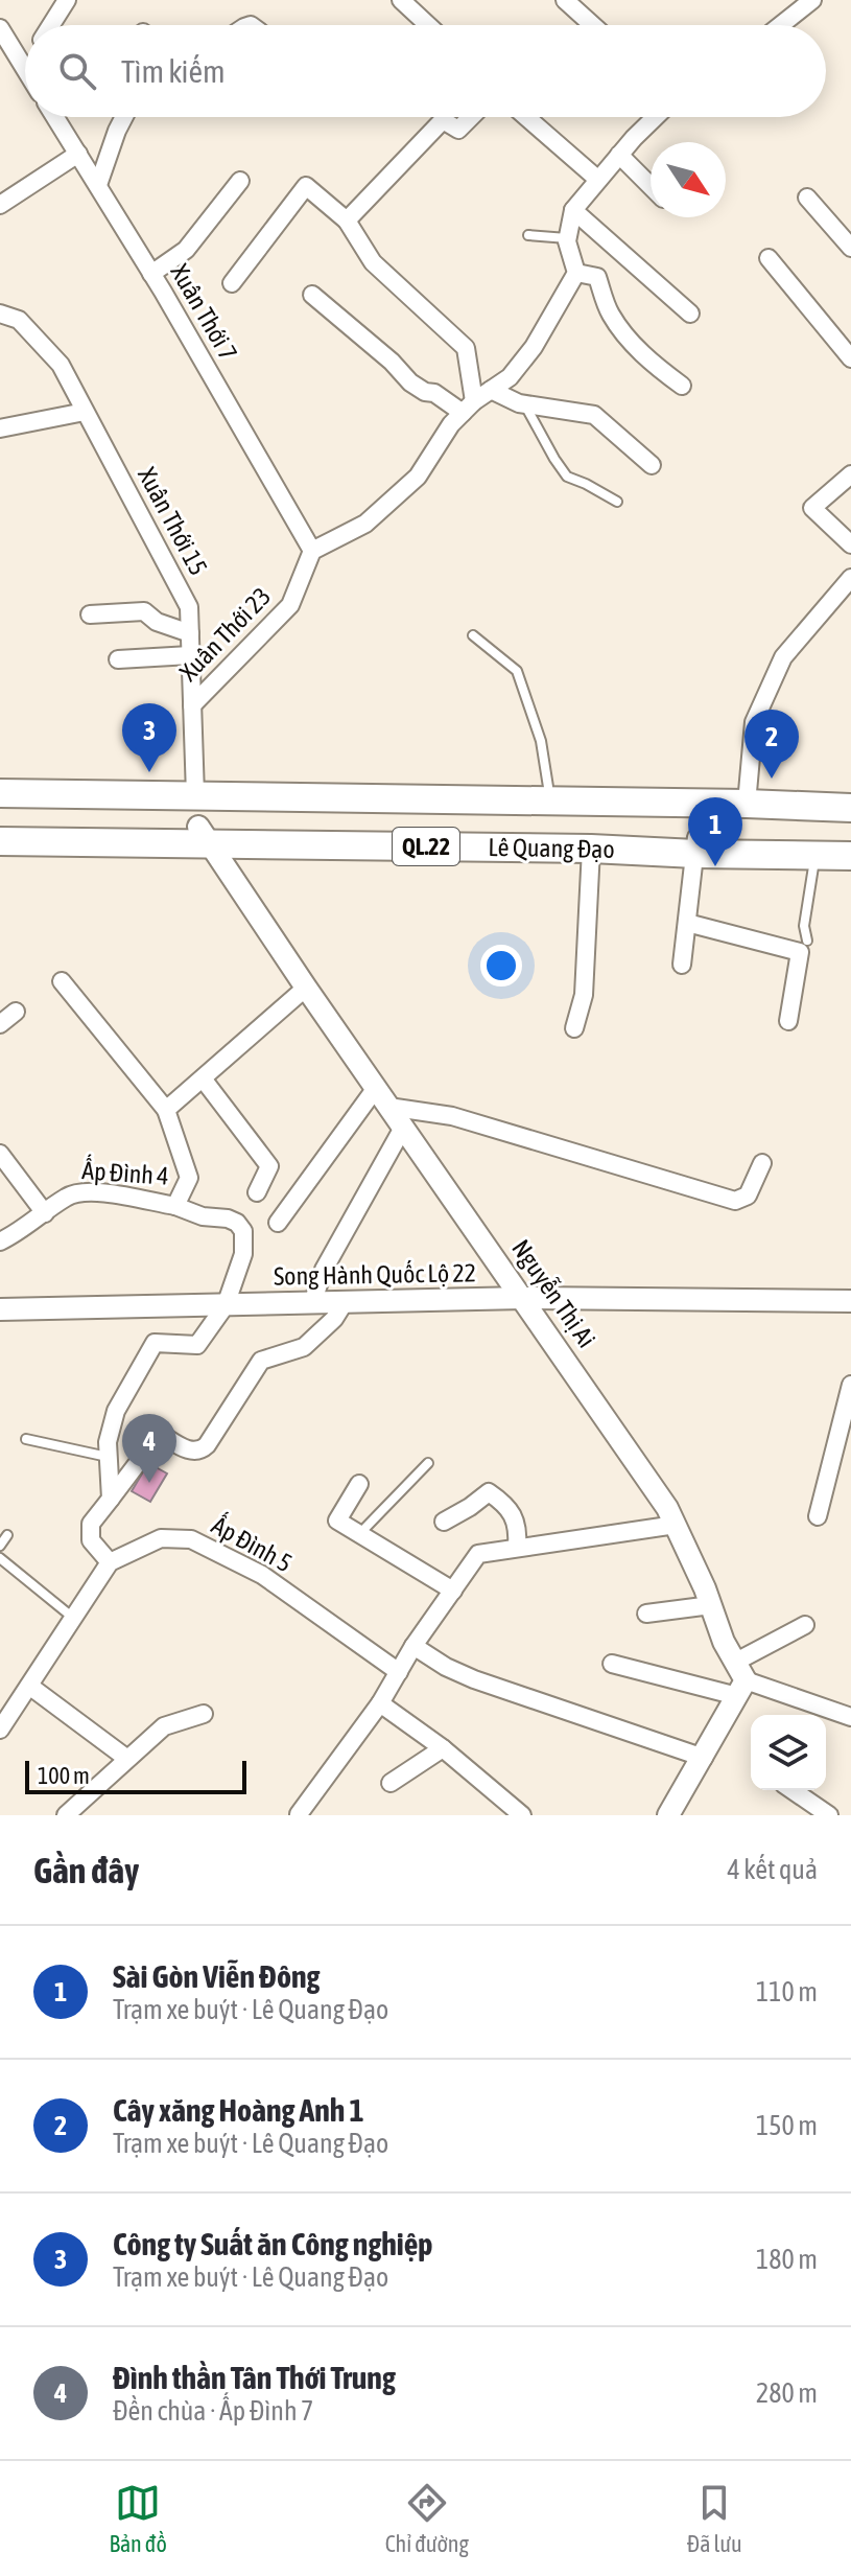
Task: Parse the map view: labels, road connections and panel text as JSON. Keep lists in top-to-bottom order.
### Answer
{
  "streets": {
    "highway": ["QL.22", "Lê Quang Đạo"],
    "street": [
      "Xuân Thới 7",
      "Xuân Thới 15",
      "Xuân Thới 23",
      "Ấp Đình 4",
      "Song Hành Quốc Lộ 22",
      "Nguyễn Thị Ai",
      "Ấp Đình 5"
    ]
  },
  "crossings": [
    ["Xuân Thới 7", "Xuân Thới 23"],
    ["Xuân Thới 15", "Xuân Thới 23"],
    ["Xuân Thới 15", "Lê Quang Đạo"],
    ["Lê Quang Đạo", "Nguyễn Thị Ai"],
    ["Song Hành Quốc Lộ 22", "Nguyễn Thị Ai"]
  ],
  "scale_bar": "100 m",
  "north": "bottom right",
  "page": {
    "search": "Tìm kiếm",
    "pins": [
      "3",
      "2",
      "1",
      "4"
    ],
    "scale": "100 m",
    "heading": ["Gần đây", "4 kết quả"],
    "list": [
      {
        "mark": "1",
        "name": "Sài Gòn Viễn Đông",
        "note": "Trạm xe buýt · Lê Quang Đạo",
        "value": "110 m"
      },
      {
        "mark": "2",
        "name": "Cây xăng Hoàng Anh 1",
        "note": "Trạm xe buýt · Lê Quang Đạo",
        "value": "150 m"
      },
      {
        "mark": "3",
        "name": "Công ty Suất ăn Công nghiệp",
        "note": "Trạm xe buýt · Lê Quang Đạo",
        "value": "180 m"
      },
      {
        "mark": "4",
        "name": "Đình thần Tân Thới Trung",
        "note": "Đền chùa · Ấp Đình 7",
        "value": "280 m"
      }
    ],
    "nav": ["Bản đồ", "Chỉ đường", "Đã lưu"]
  }
}
